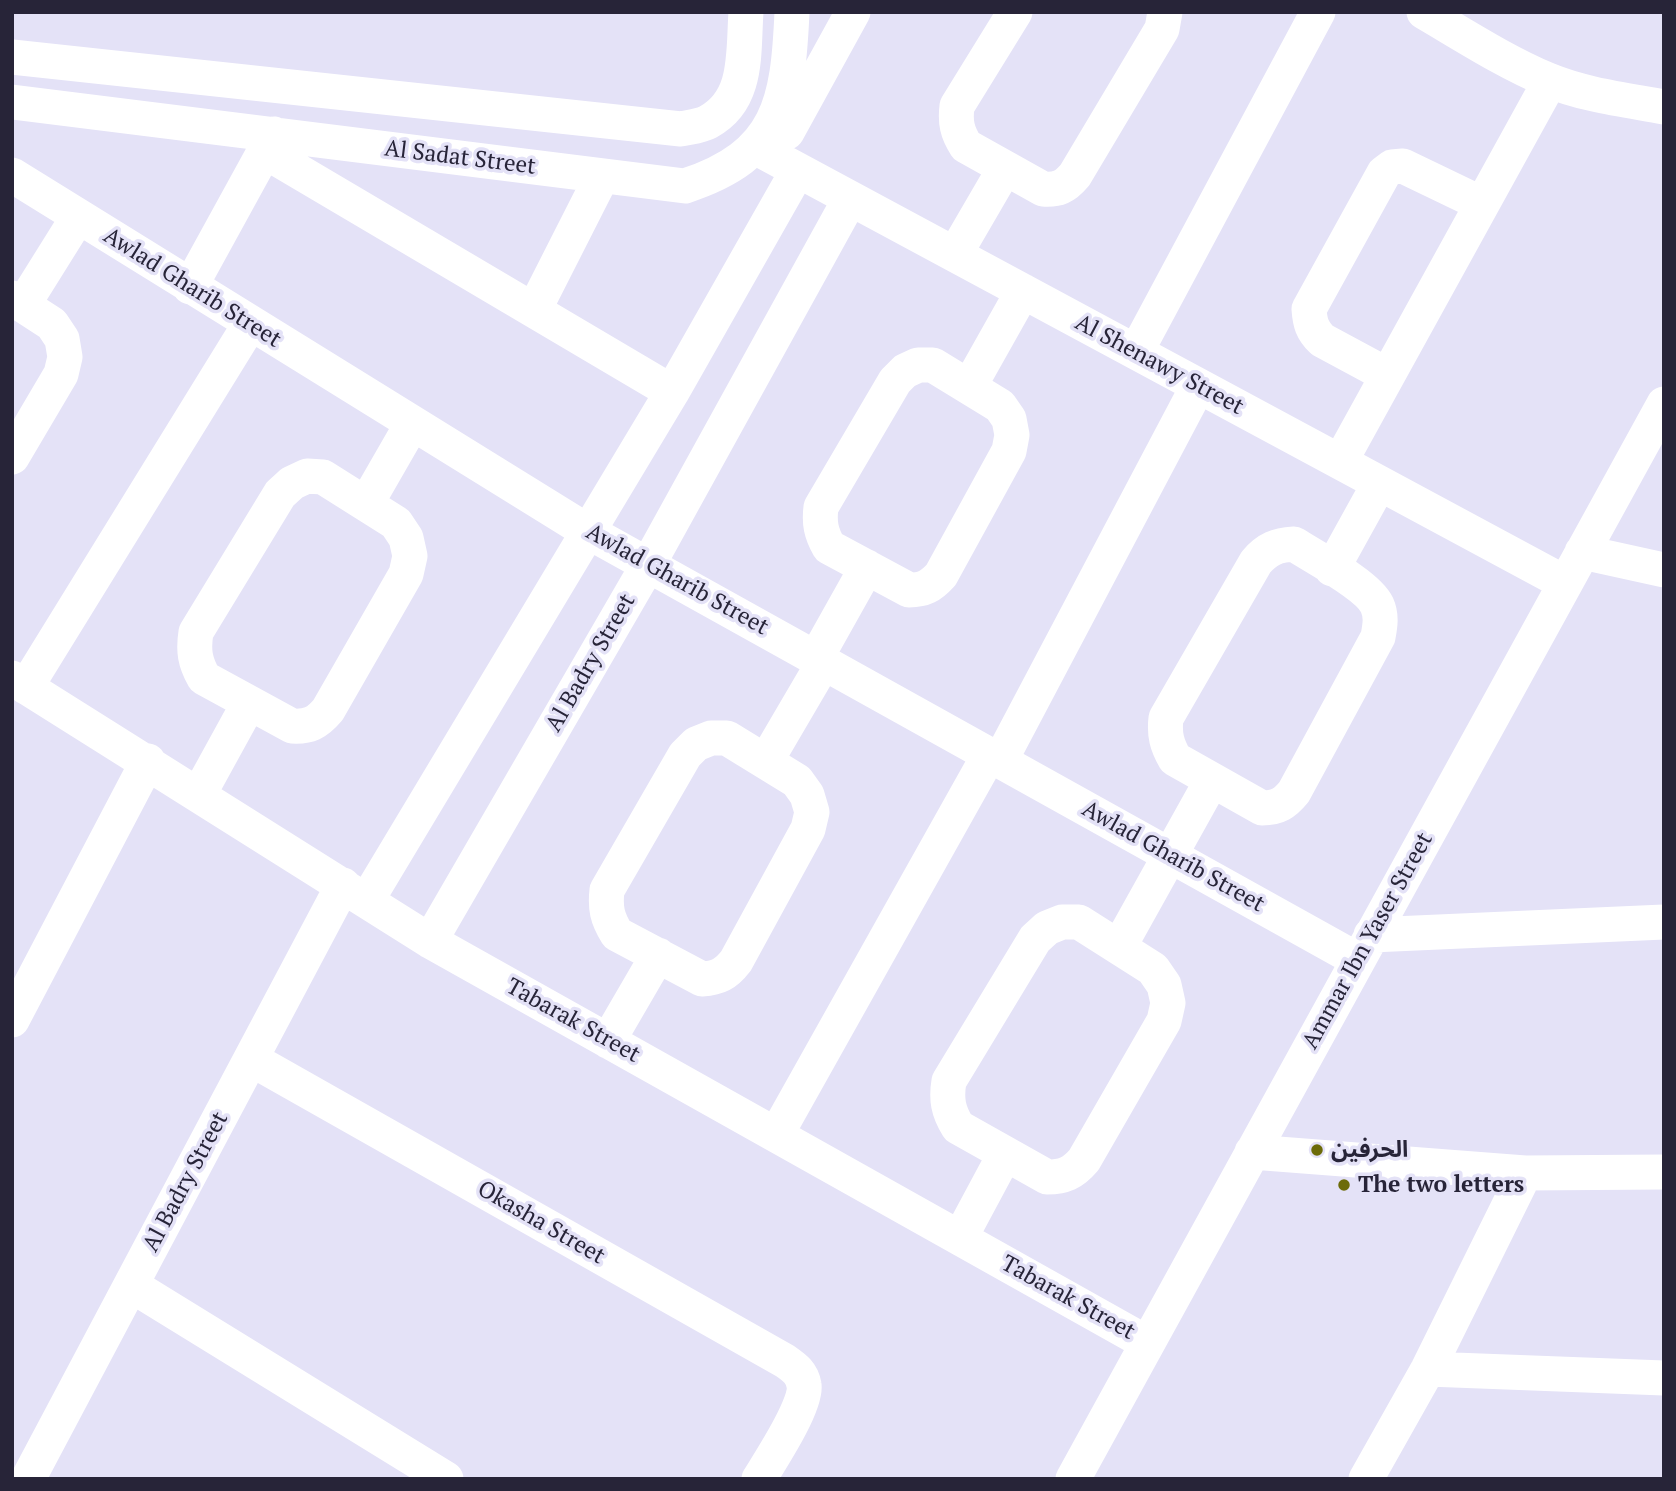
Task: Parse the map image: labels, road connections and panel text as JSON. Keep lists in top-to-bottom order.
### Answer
{
  "streets": {
    "street": [
      "Al Sadat Street",
      "Awlad Gharib Street",
      "Al Shenawy Street",
      "Al Badry Street",
      "Ammar Ibn Yaser Street",
      "Tabarak Street",
      "Okasha Street"
    ]
  },
  "crossings": [
    ["Al Sadat Street", "Al Shenawy Street"],
    ["Al Sadat Street", "Al Badry Street"],
    ["Awlad Gharib Street", "Al Badry Street"],
    ["Awlad Gharib Street", "Ammar Ibn Yaser Street"],
    ["Al Shenawy Street", "Al Badry Street"],
    ["Al Shenawy Street", "Ammar Ibn Yaser Street"],
    ["Al Badry Street", "Tabarak Street"],
    ["Al Badry Street", "Okasha Street"],
    ["Ammar Ibn Yaser Street", "Tabarak Street"]
  ],
  "places": ["الحرفين", "The two letters"]
}
